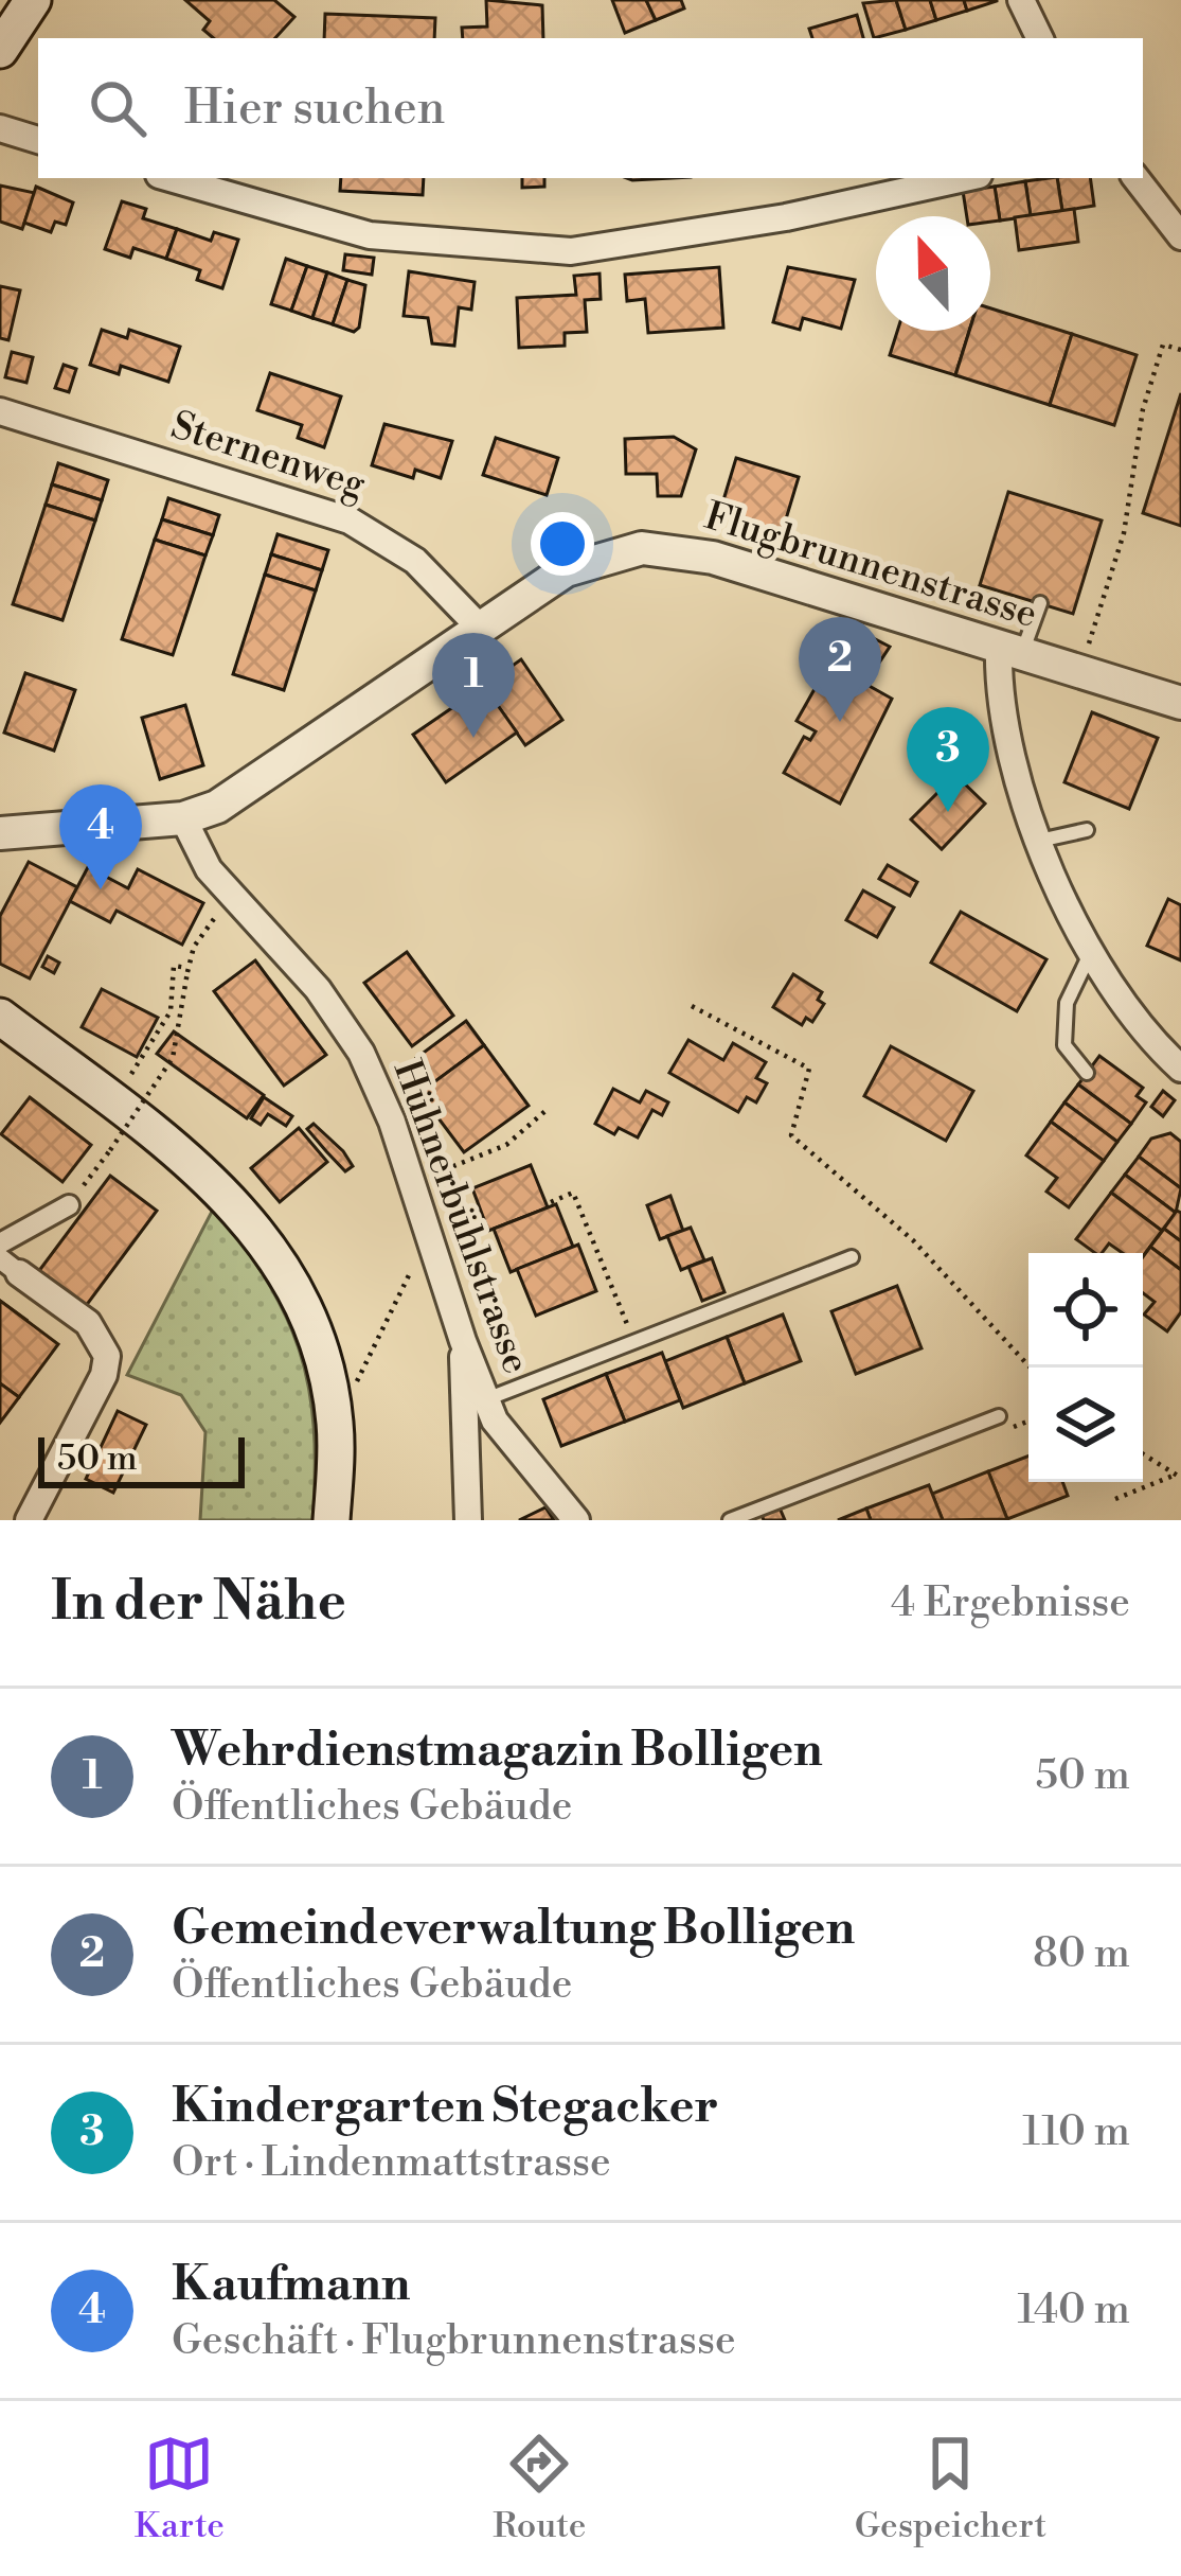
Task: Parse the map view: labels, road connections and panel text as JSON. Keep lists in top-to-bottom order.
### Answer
{
  "streets": {
    "street": ["Sternenweg", "Flugbrunnenstrasse", "Hühnerbühlstrasse"]
  },
  "crossings": [
    ["Sternenweg", "Flugbrunnenstrasse"],
    ["Flugbrunnenstrasse", "Hühnerbühlstrasse"]
  ],
  "scale_bar": "50 m",
  "north": "top",
  "page": {
    "search": "Hier suchen",
    "pins": [
      "2",
      "1",
      "3",
      "4"
    ],
    "scale": "50 m",
    "heading": ["In der Nähe", "4 Ergebnisse"],
    "list": [
      {
        "mark": "1",
        "name": "Wehrdienstmagazin Bolligen",
        "note": "Öffentliches Gebäude",
        "value": "50 m"
      },
      {
        "mark": "2",
        "name": "Gemeindeverwaltung Bolligen",
        "note": "Öffentliches Gebäude",
        "value": "80 m"
      },
      {
        "mark": "3",
        "name": "Kindergarten Stegacker",
        "note": "Ort · Lindenmattstrasse",
        "value": "110 m"
      },
      {
        "mark": "4",
        "name": "Kaufmann",
        "note": "Geschäft · Flugbrunnenstrasse",
        "value": "140 m"
      }
    ],
    "nav": ["Karte", "Route", "Gespeichert"]
  }
}
